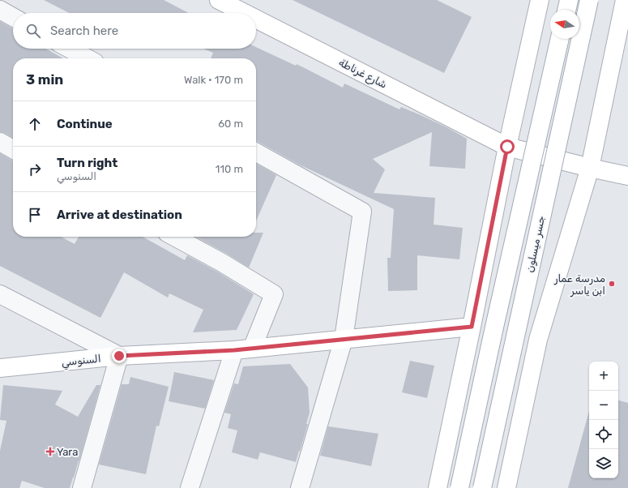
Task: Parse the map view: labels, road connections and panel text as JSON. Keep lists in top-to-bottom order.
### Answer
{
  "streets": {
    "main road": ["شارع غرناطة", "جسر ميسلون", "السنوسي"]
  },
  "places": {
    "other": ["مدرسة عمار ابن ياسر"],
    "health": ["Yara"]
  },
  "north": "left",
  "page": {
    "search": "Search here",
    "heading": ["3 min", "Walk · 170 m"],
    "list": [
      ["Continue", "60 m"],
      ["Turn right", "السنوسي", "110 m"],
      "Arrive at destination"
    ],
    "map_buttons": ["+", "−"]
  }
}
